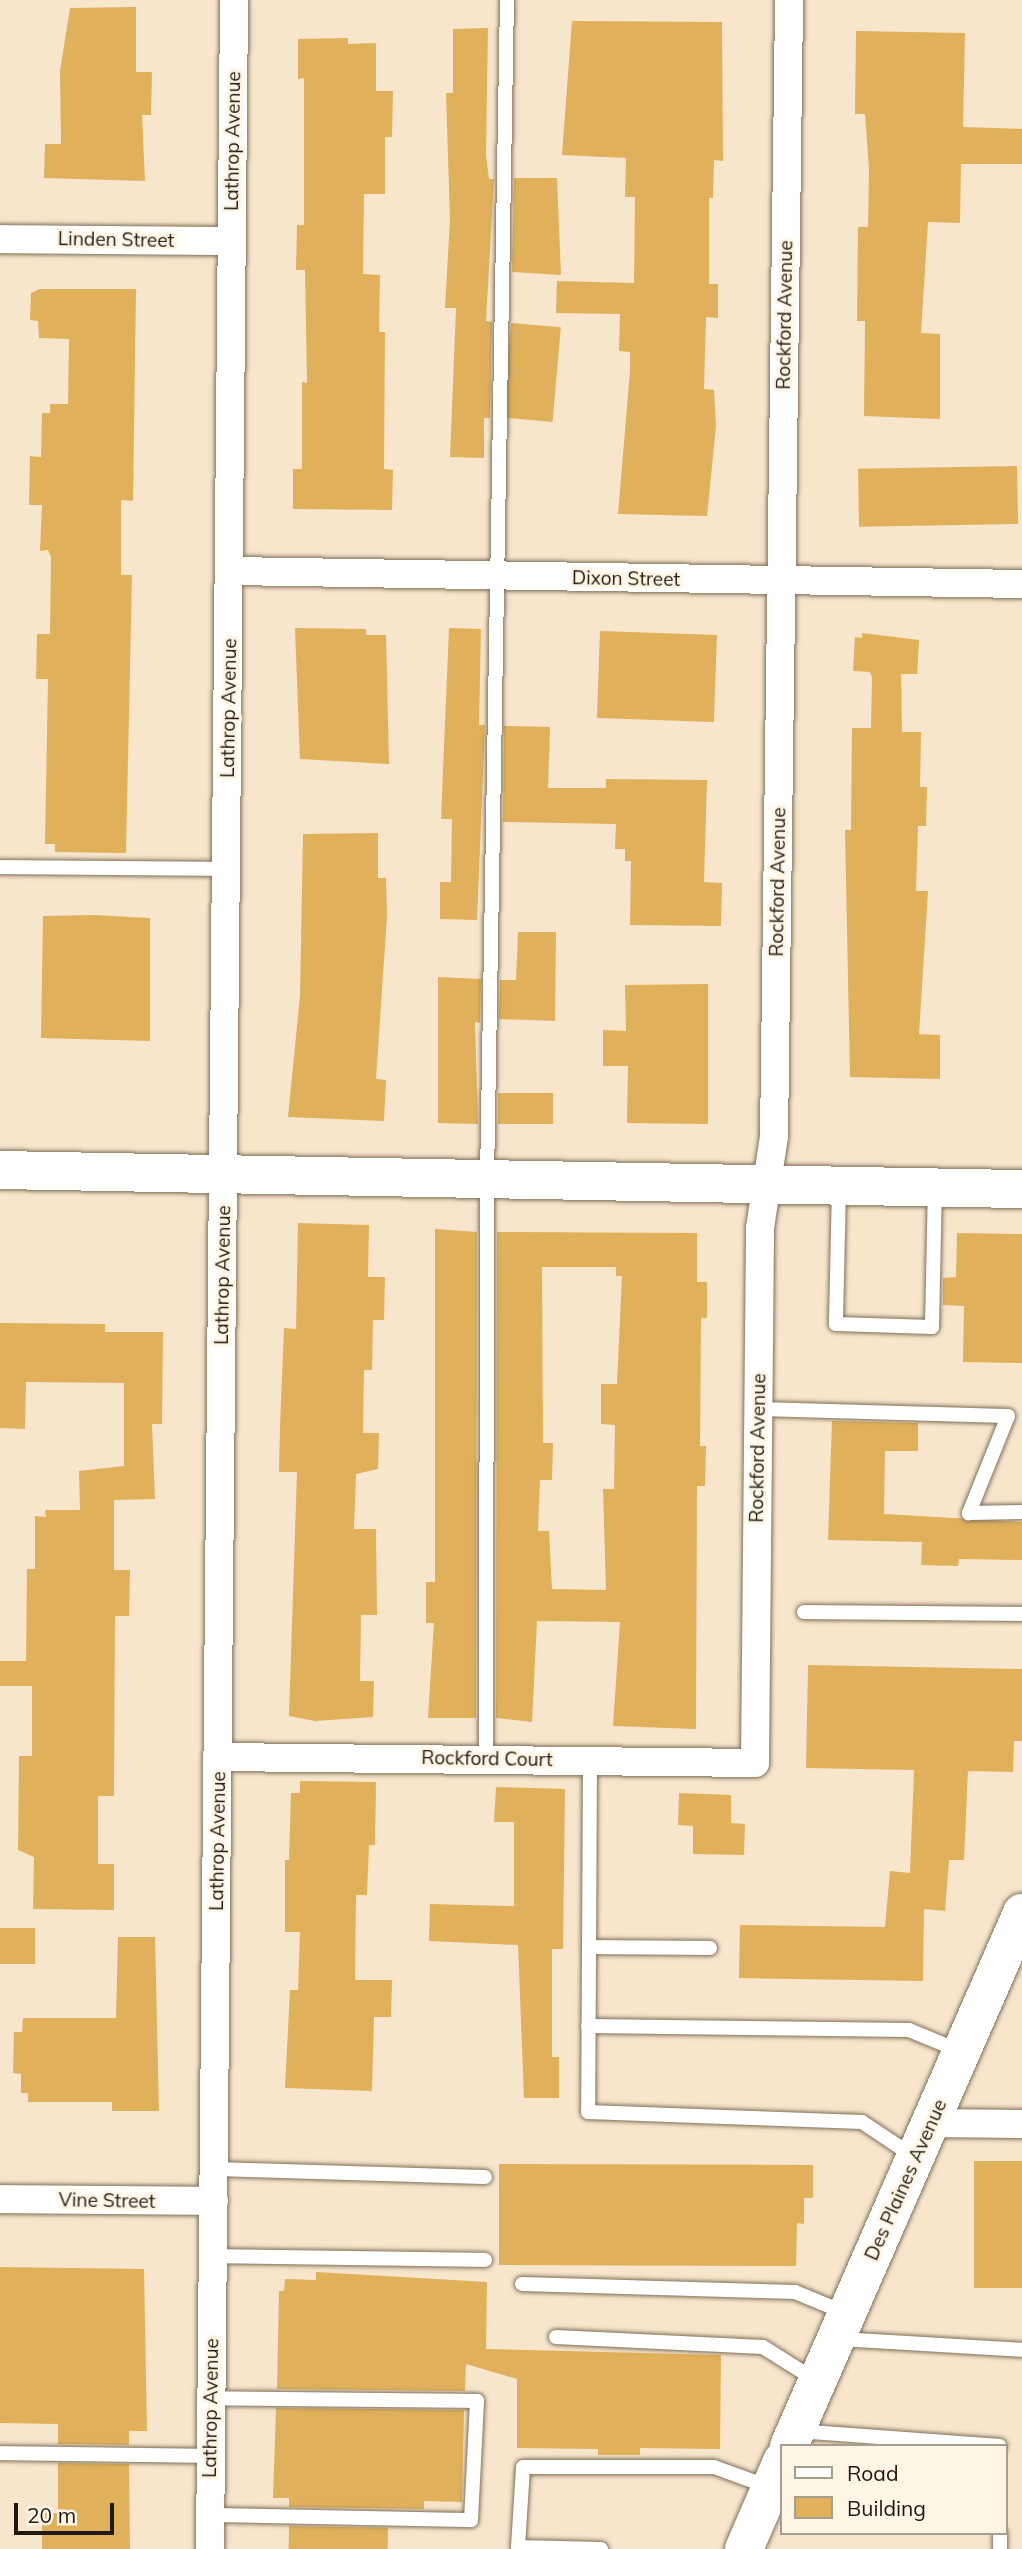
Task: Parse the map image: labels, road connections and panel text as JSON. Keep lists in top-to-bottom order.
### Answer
{
  "streets": {
    "street": [
      "Lathrop Avenue",
      "Linden Street",
      "Rockford Avenue",
      "Dixon Street",
      "Rockford Court",
      "Des Plaines Avenue",
      "Vine Street"
    ]
  },
  "crossings": [
    ["Lathrop Avenue", "Linden Street"],
    ["Lathrop Avenue", "Dixon Street"],
    ["Lathrop Avenue", "Rockford Court"],
    ["Lathrop Avenue", "Vine Street"],
    ["Rockford Avenue", "Dixon Street"],
    ["Rockford Avenue", "Rockford Court"]
  ],
  "legend": ["Road", "Building"],
  "scale_bar": "20 m"
}
